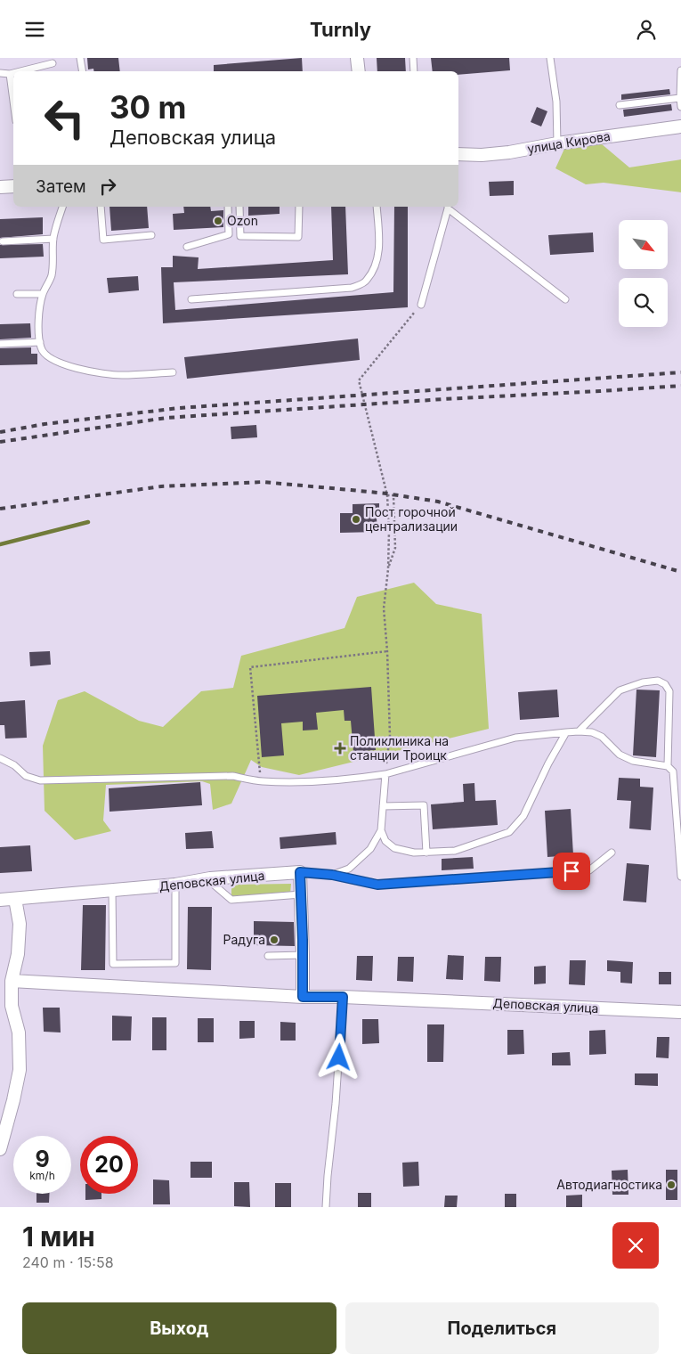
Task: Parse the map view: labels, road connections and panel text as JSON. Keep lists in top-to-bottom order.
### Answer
{
  "streets": {
    "street": ["улица Кирова", "Деповская улица"]
  },
  "places": {
    "other": [
      "Ozon",
      "Пост горочной централизации",
      "Радуга",
      "Автодиагностика"
    ],
    "health": ["Поликлиника на станции Троицк"]
  },
  "north": "bottom right",
  "page": {
    "header": "Turnly",
    "turn": ["30 m", "Деповская улица"],
    "then": "Затем",
    "speed": "9 km/h",
    "limit": "20",
    "heading": ["1 мин", "240 m · 15:58"],
    "buttons": ["Выход", "Поделиться"]
  }
}
